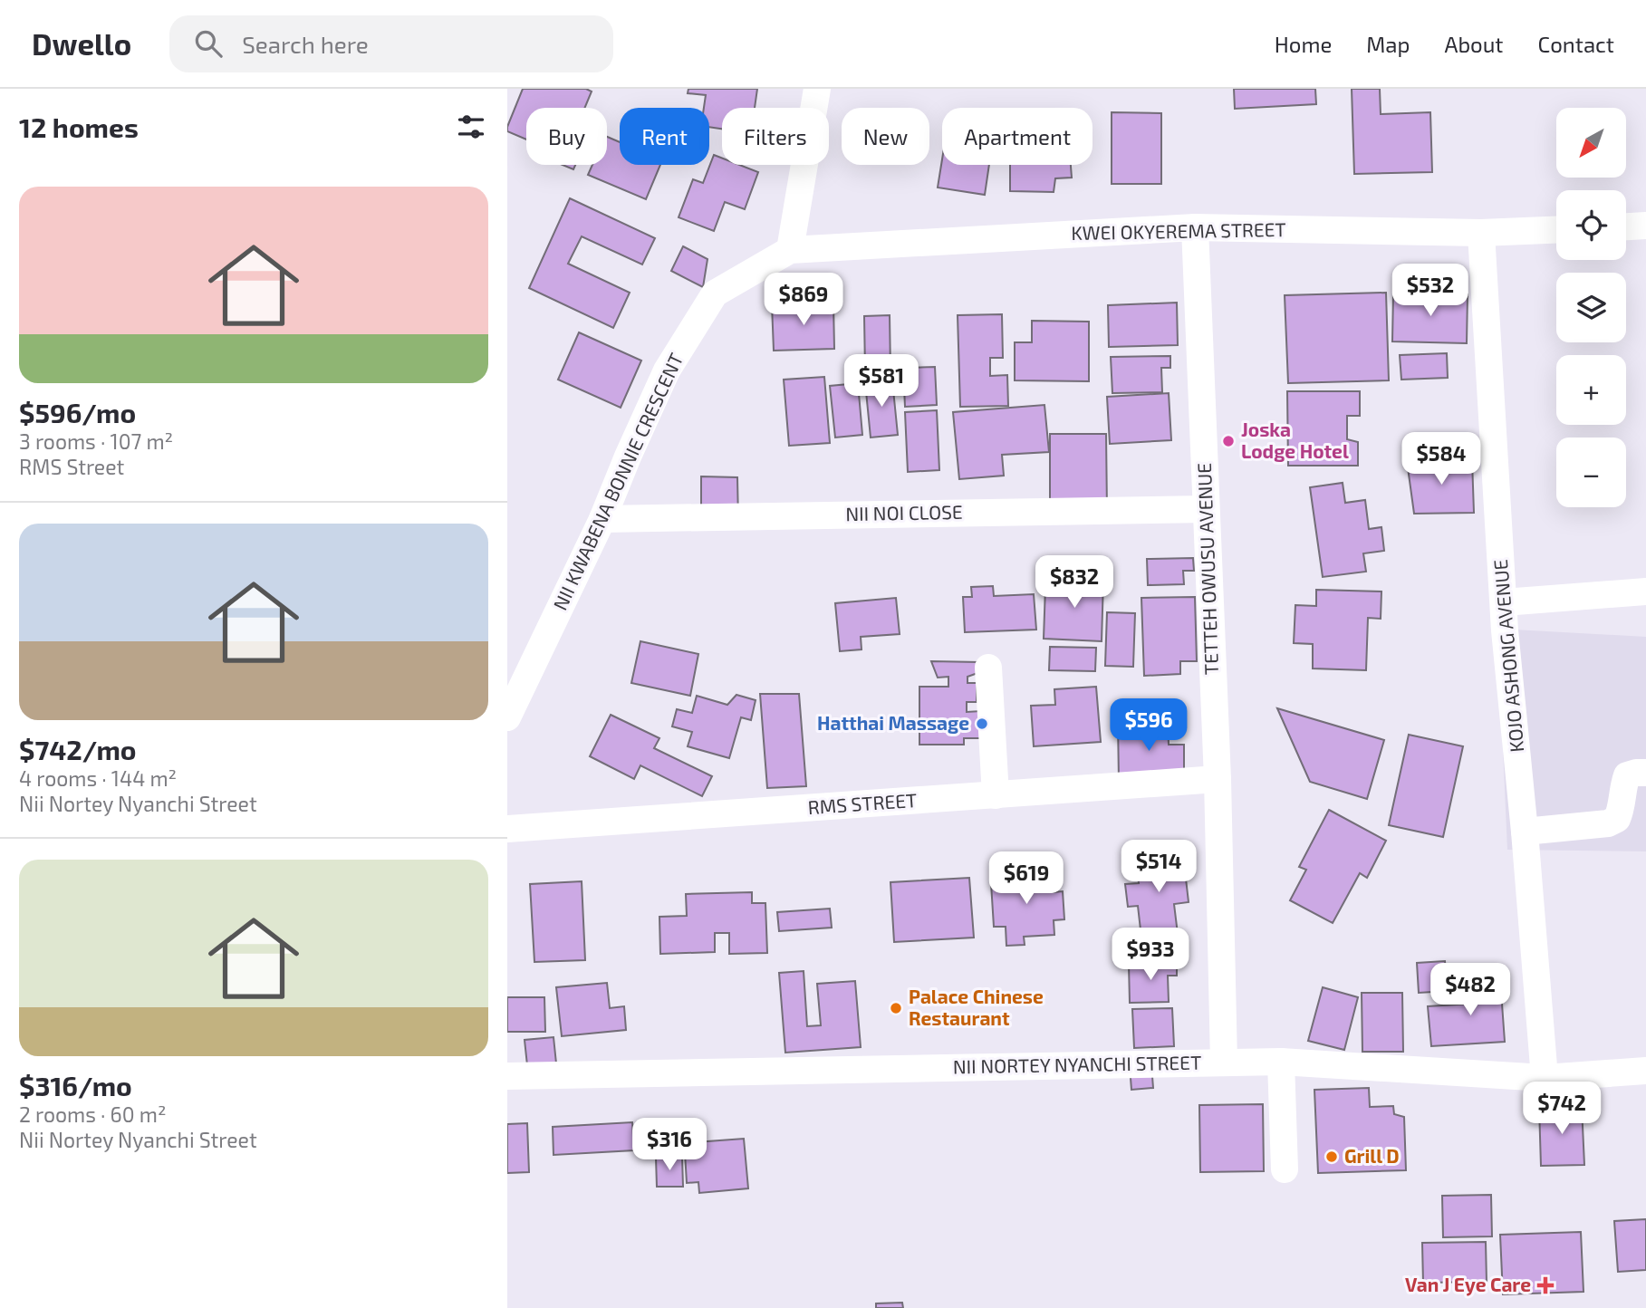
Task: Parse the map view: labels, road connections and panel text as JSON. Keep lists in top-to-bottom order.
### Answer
{
  "streets": {
    "street": [
      "KWEI OKYEREMA STREET",
      "NII KWABENA BONNIE CRESCENT",
      "NII NOI CLOSE",
      "TETTEH OWUSU AVENUE",
      "KOJO ASHONG AVENUE",
      "RMS STREET",
      "NII NORTEY NYANCHI STREET"
    ]
  },
  "crossings": [
    ["KWEI OKYEREMA STREET", "NII KWABENA BONNIE CRESCENT"],
    ["KWEI OKYEREMA STREET", "TETTEH OWUSU AVENUE"],
    ["KWEI OKYEREMA STREET", "KOJO ASHONG AVENUE"],
    ["NII KWABENA BONNIE CRESCENT", "NII NOI CLOSE"],
    ["NII NOI CLOSE", "TETTEH OWUSU AVENUE"],
    ["TETTEH OWUSU AVENUE", "RMS STREET"],
    ["TETTEH OWUSU AVENUE", "NII NORTEY NYANCHI STREET"],
    ["KOJO ASHONG AVENUE", "NII NORTEY NYANCHI STREET"]
  ],
  "places": {
    "other": [
      "Joska Lodge Hotel",
      "Hatthai Massage",
      "Palace Chinese Restaurant",
      "Grill D"
    ],
    "health": ["Van J Eye Care"]
  },
  "north": "bottom left",
  "page": {
    "header": "Dwello",
    "search": "Search here",
    "nav": [
      "Home",
      "Map",
      "About",
      "Contact"
    ],
    "heading": "12 homes",
    "map_buttons": ["+", "−"],
    "chip": [
      "Buy",
      "Rent",
      "Filters",
      "New",
      "Apartment"
    ],
    "list": [
      {
        "name": "$596/mo",
        "note": "3 rooms · 107 m² · RMS Street"
      },
      {
        "name": "$742/mo",
        "note": "4 rooms · 144 m² · Nii Nortey Nyanchi Street"
      },
      {
        "name": "$316/mo",
        "note": "2 rooms · 60 m² · Nii Nortey Nyanchi Street"
      }
    ],
    "price": [
      "$532",
      "$869",
      "$581",
      "$584",
      "$832",
      "$596",
      "$514",
      "$619",
      "$933",
      "$482",
      "$742",
      "$316"
    ]
  }
}
